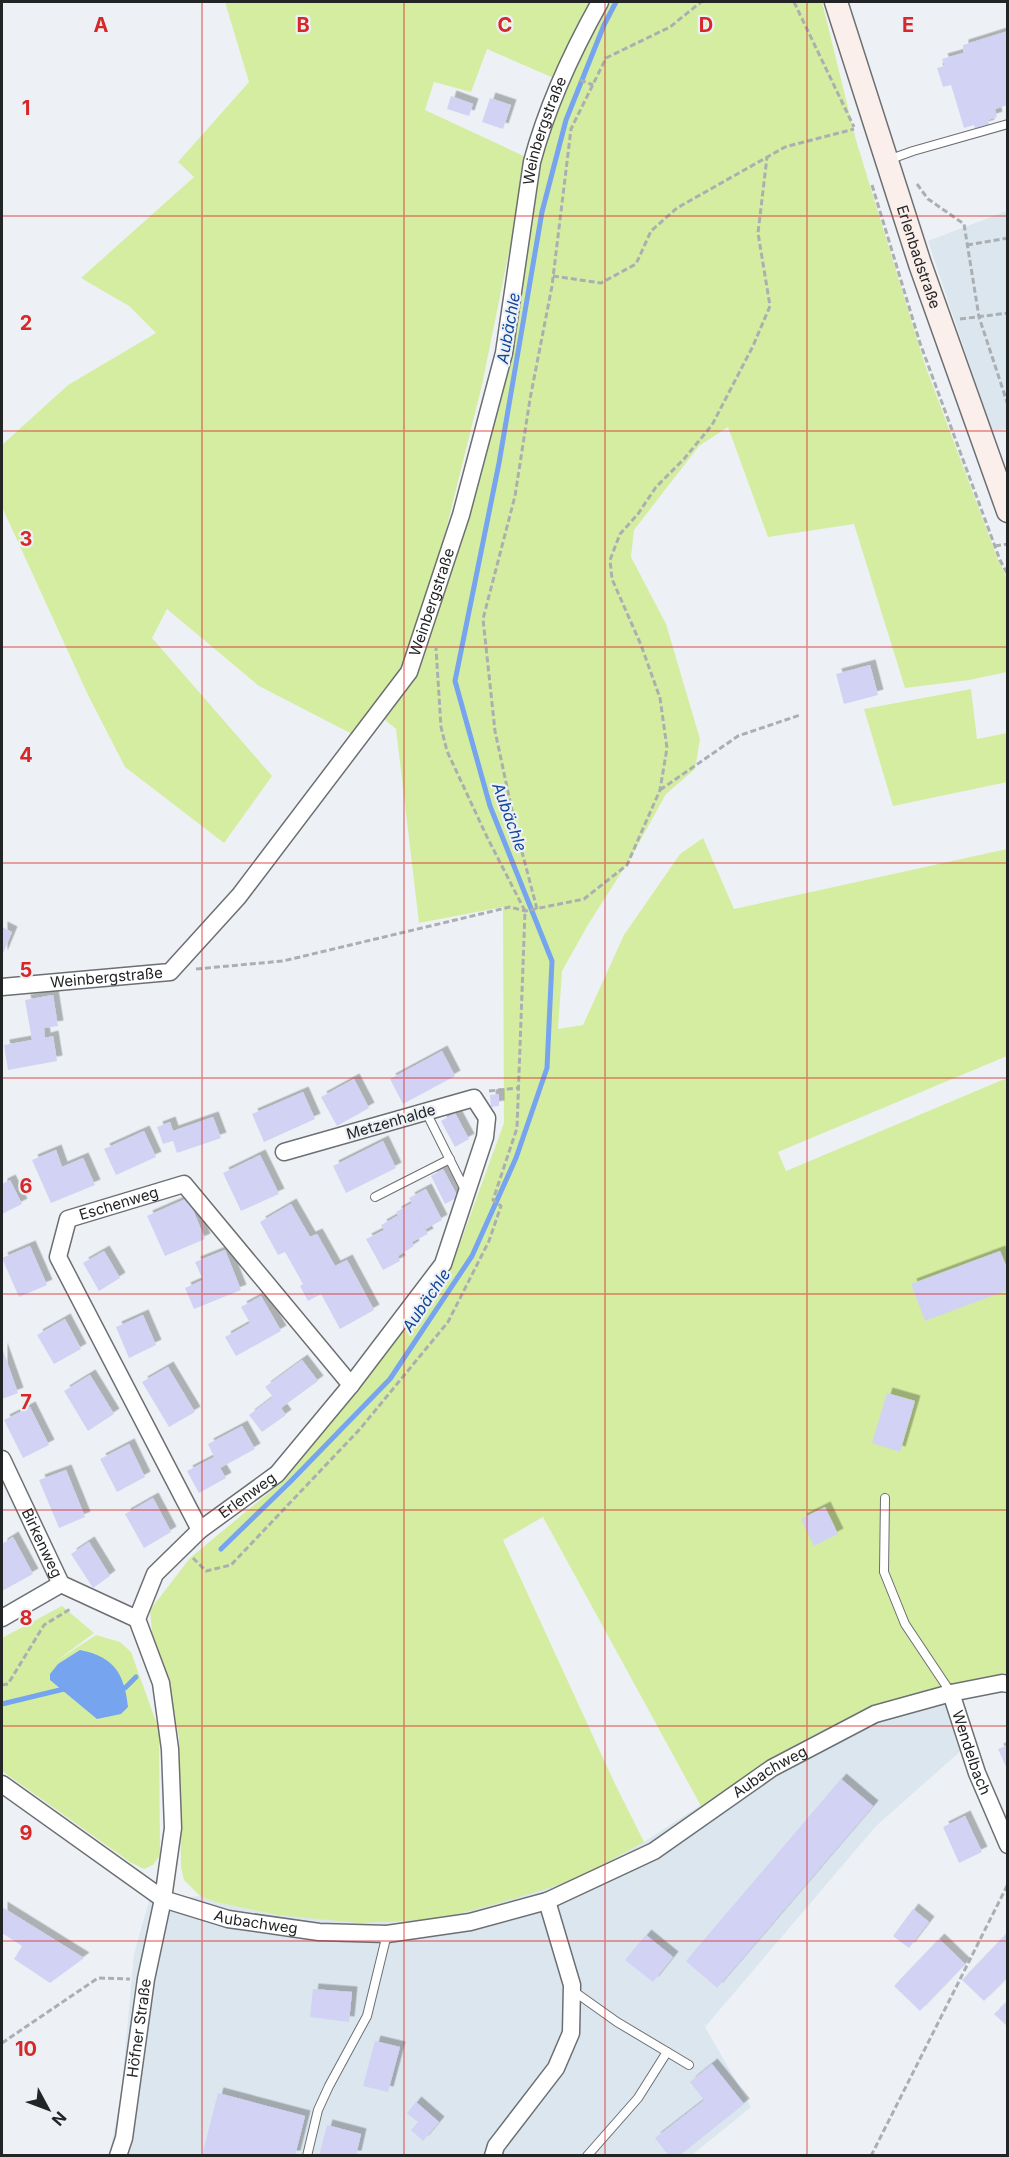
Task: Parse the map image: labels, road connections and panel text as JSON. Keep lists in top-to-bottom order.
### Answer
{
  "streets": {
    "main road": ["Erlenbadstraße"],
    "street": [
      "Weinbergstraße",
      "Metzenhalde",
      "Eschenweg",
      "Erlenweg",
      "Birkenweg",
      "Wendelbach",
      "Aubachweg",
      "Höfner Straße"
    ]
  },
  "crossings": [
    ["Metzenhalde", "Erlenweg"],
    ["Eschenweg", "Erlenweg"],
    ["Erlenweg", "Birkenweg"],
    ["Wendelbach", "Aubachweg"],
    ["Aubachweg", "Höfner Straße"]
  ],
  "water": ["Aubächle"],
  "north": "bottom right",
  "grid": {
    "columns": [
      "A",
      "B",
      "C",
      "D",
      "E"
    ],
    "rows": [
      "1",
      "2",
      "3",
      "4",
      "5",
      "6",
      "7",
      "8",
      "9",
      "10"
    ]
  }
}
